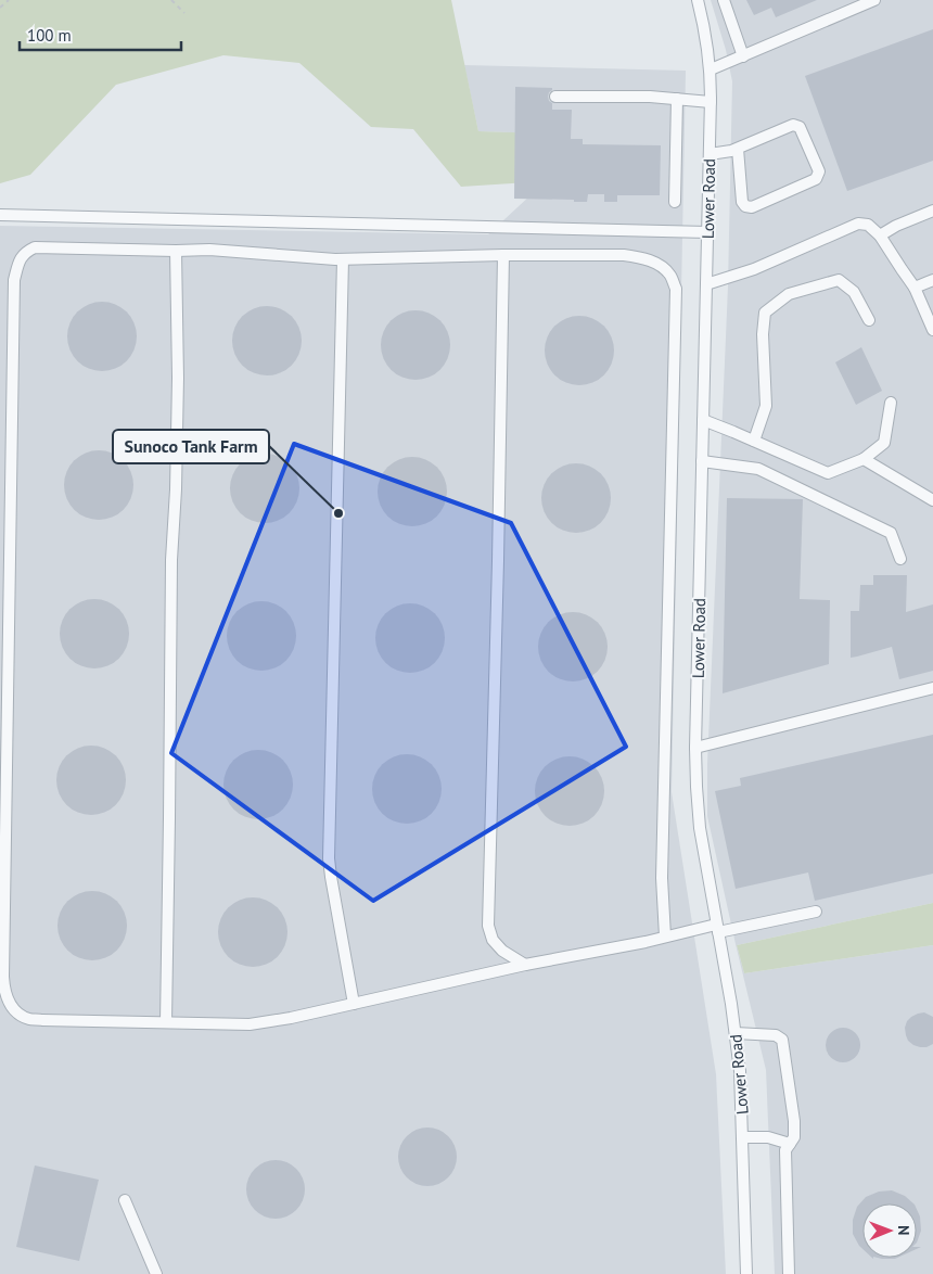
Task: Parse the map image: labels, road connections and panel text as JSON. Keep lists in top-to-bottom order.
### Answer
{
  "streets": {
    "street": ["Lower Road"]
  },
  "places": ["Sunoco Tank Farm"],
  "scale_bar": "100 m",
  "north": "right"
}
